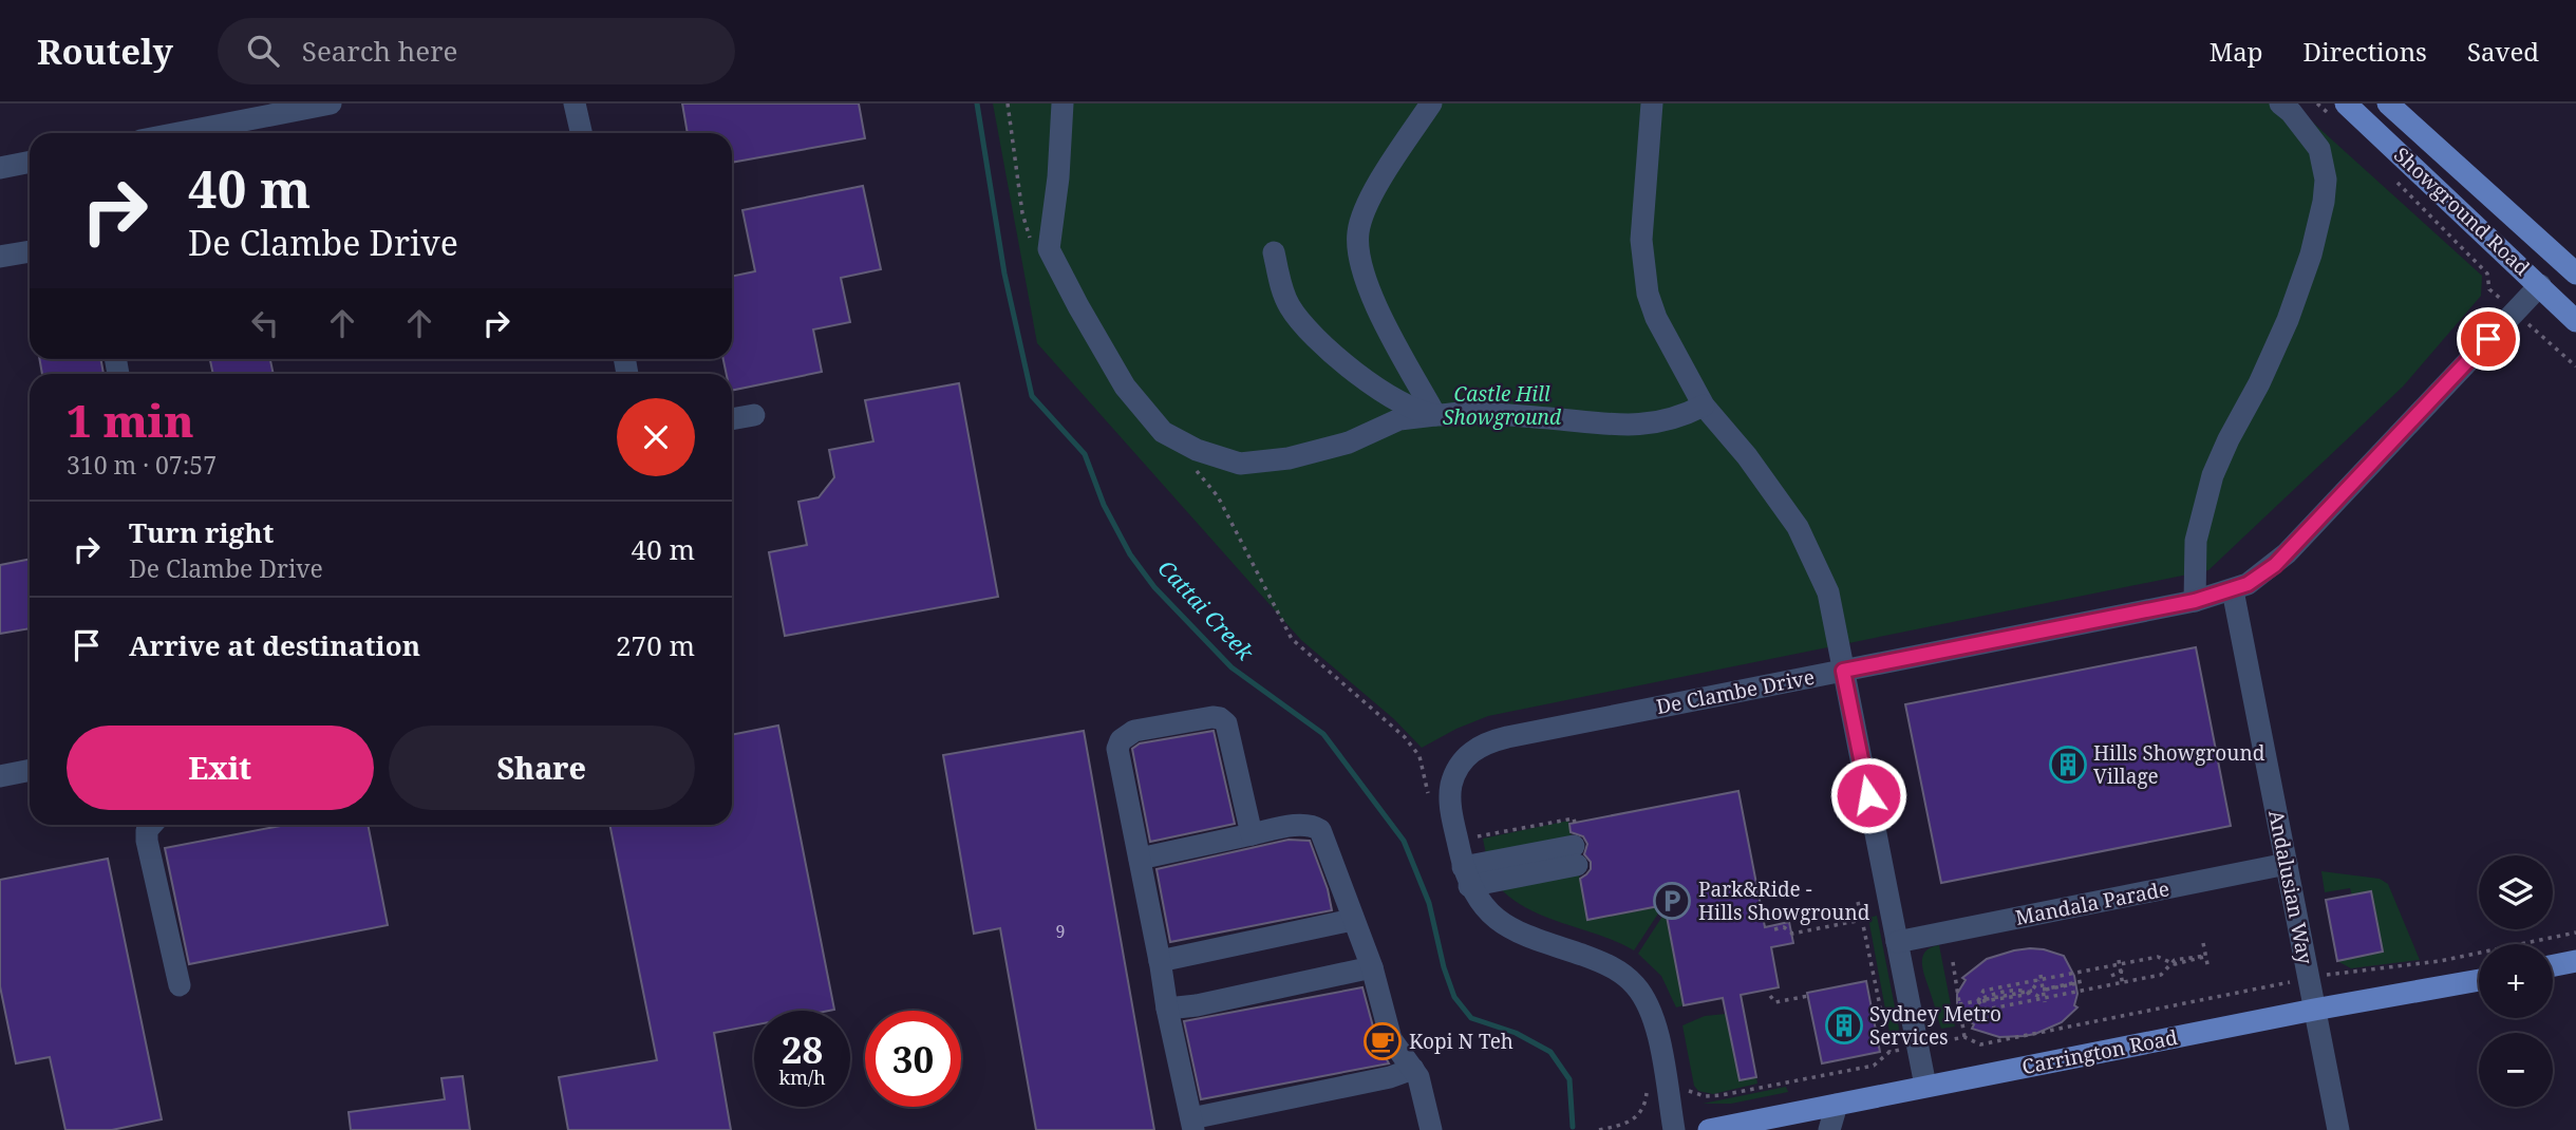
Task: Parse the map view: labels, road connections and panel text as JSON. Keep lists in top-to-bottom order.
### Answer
{
  "streets": {
    "main road": ["Showground Road", "Carrington Road"],
    "street": ["De Clambe Drive", "Andalusian Way", "Mandala Parade"]
  },
  "crossings": [
    ["Showground Road", "De Clambe Drive"],
    ["De Clambe Drive", "Andalusian Way"],
    ["Andalusian Way", "Mandala Parade"],
    ["Andalusian Way", "Carrington Road"]
  ],
  "water": ["Cattai Creek"],
  "parks": ["Castle Hill Showground"],
  "places": {
    "building": ["Hills Showground Village", "Sydney Metro Services"],
    "parking": ["Park&Ride - Hills Showground"],
    "cafe": ["Kopi N Teh"]
  },
  "house_numbers": ["9"],
  "page": {
    "header": "Routely",
    "search": "Search here",
    "nav": ["Map", "Directions", "Saved"],
    "turn": ["40 m", "De Clambe Drive"],
    "heading": ["1 min", "310 m · 07:57"],
    "list": [
      {
        "name": "Turn right",
        "note": "De Clambe Drive",
        "value": "40 m"
      },
      {
        "name": "Arrive at destination",
        "value": "270 m"
      }
    ],
    "buttons": ["Exit", "Share"],
    "map_buttons": ["+", "−"],
    "speed": "28 km/h",
    "limit": "30"
  }
}
